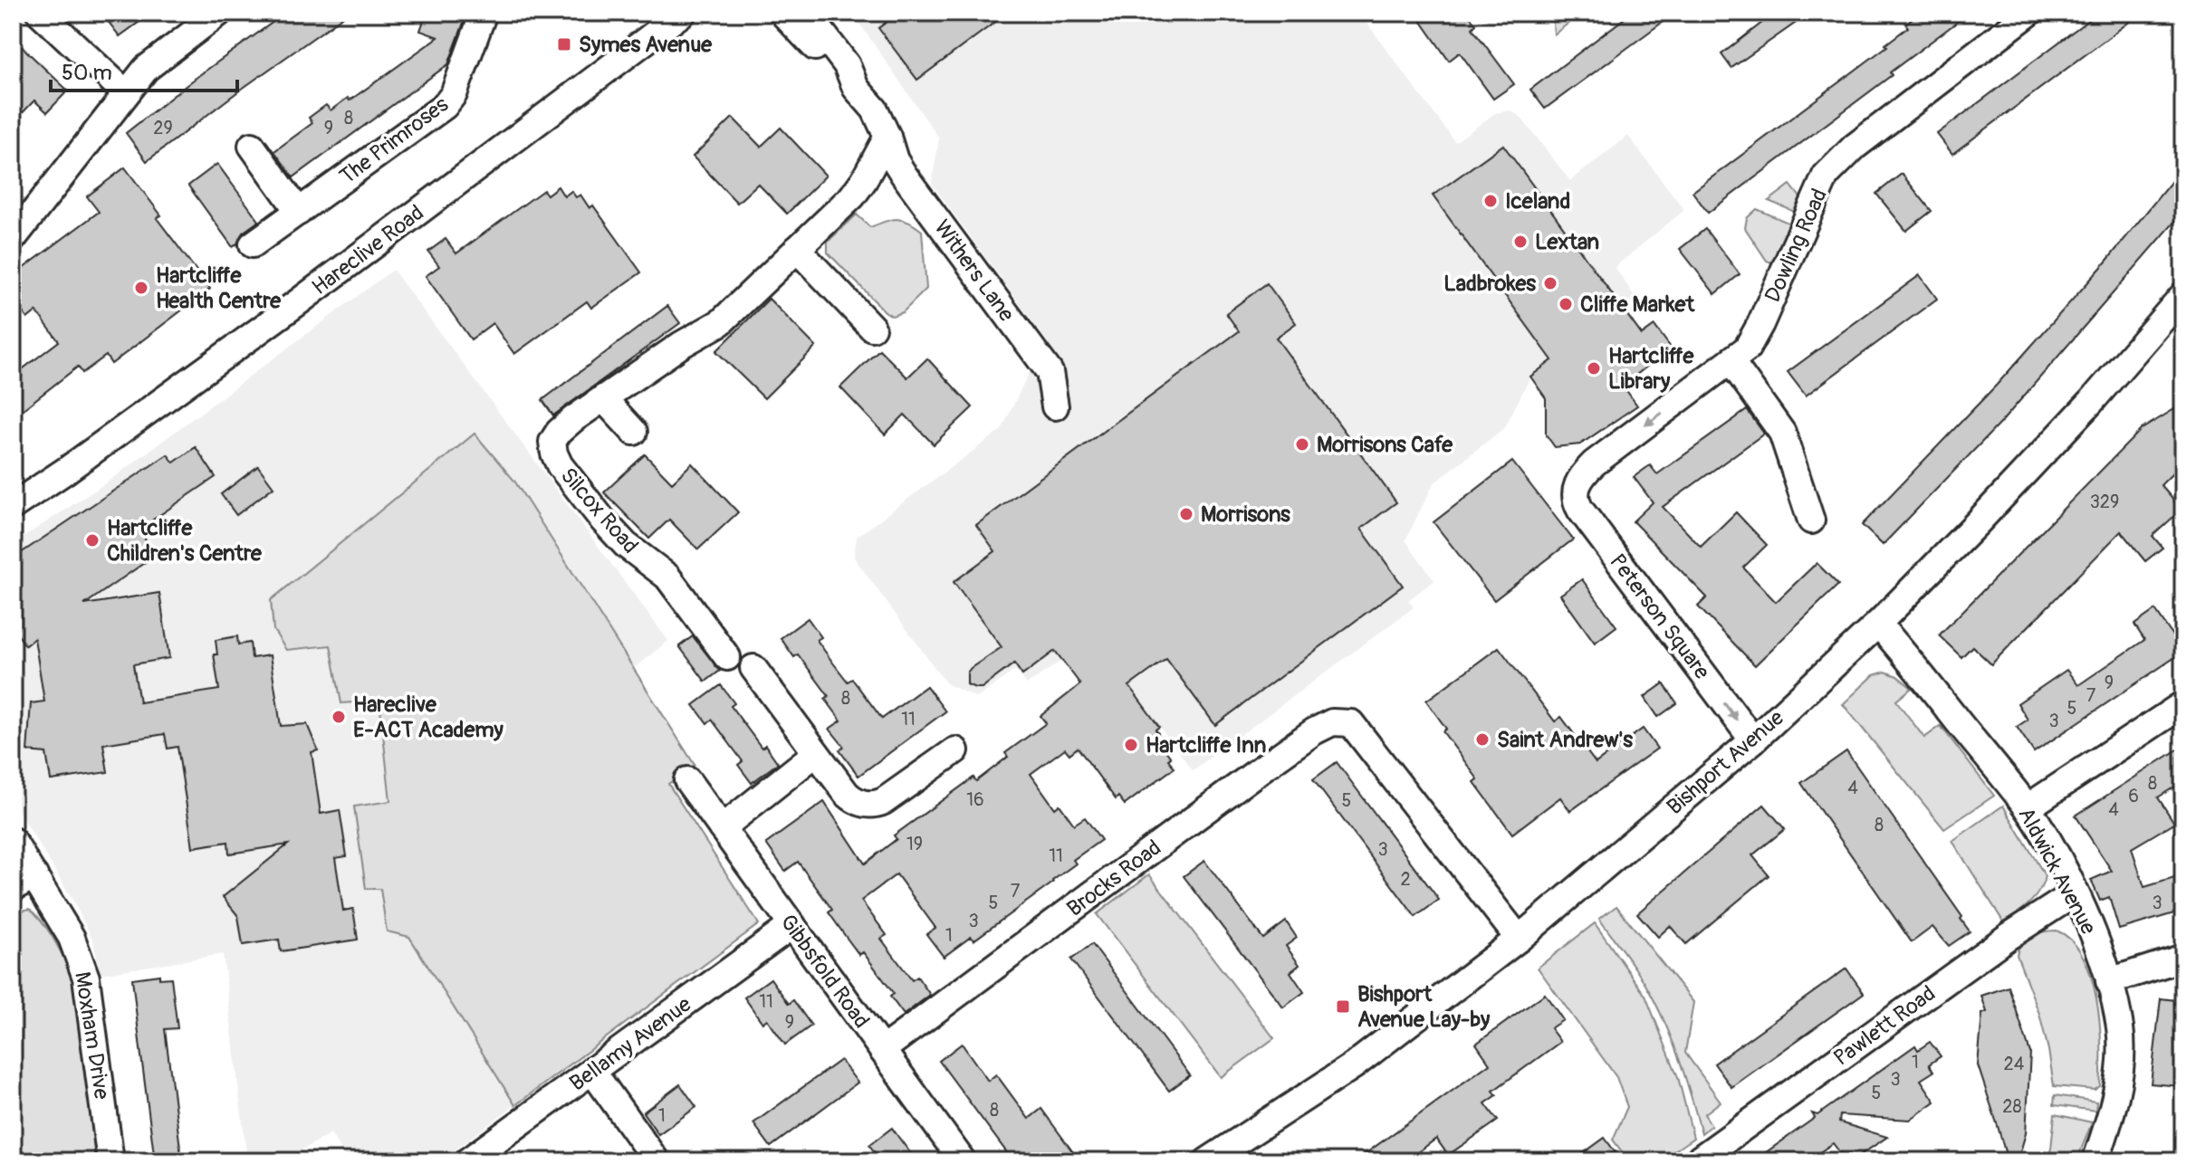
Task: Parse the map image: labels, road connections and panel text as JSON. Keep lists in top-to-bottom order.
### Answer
{
  "streets": {
    "street": [
      "The Primroses",
      "Dowling Road",
      "Hareclive Road",
      "Withers Lane",
      "Silcox Road",
      "Peterson Square",
      "Bishport Avenue",
      "Aldwick Avenue",
      "Brocks Road",
      "Gibbsfold Road",
      "Pawlett Road",
      "Moxham Drive",
      "Bellamy Avenue"
    ]
  },
  "crossings": [
    ["Dowling Road", "Peterson Square"],
    ["Withers Lane", "Silcox Road"],
    ["Peterson Square", "Bishport Avenue"],
    ["Bishport Avenue", "Aldwick Avenue"],
    ["Bishport Avenue", "Brocks Road"],
    ["Aldwick Avenue", "Pawlett Road"],
    ["Brocks Road", "Gibbsfold Road"],
    ["Gibbsfold Road", "Bellamy Avenue"]
  ],
  "one_way": ["Peterson Square"],
  "places": {
    "transit": ["Symes Avenue", "Bishport Avenue Lay-by"],
    "other": [
      "Iceland",
      "Lextan",
      "Ladbrokes",
      "Hartcliffe Health Centre",
      "Cliffe Market",
      "Hartcliffe Library",
      "Morrisons Cafe",
      "Morrisons",
      "Hartcliffe Children's Centre",
      "Hareclive E-ACT Academy",
      "Saint Andrew's",
      "Hartcliffe Inn"
    ]
  },
  "house_numbers": [
    "8",
    "29",
    "9",
    "329",
    "9",
    "7",
    "8",
    "5",
    "11",
    "3",
    "8",
    "4",
    "6",
    "16",
    "5",
    "4",
    "8",
    "19",
    "3",
    "11",
    "2",
    "7",
    "5",
    "3",
    "3",
    "1",
    "11",
    "9",
    "1",
    "24",
    "3",
    "5",
    "28",
    "8",
    "1"
  ],
  "scale_bar": "50 m"
}
